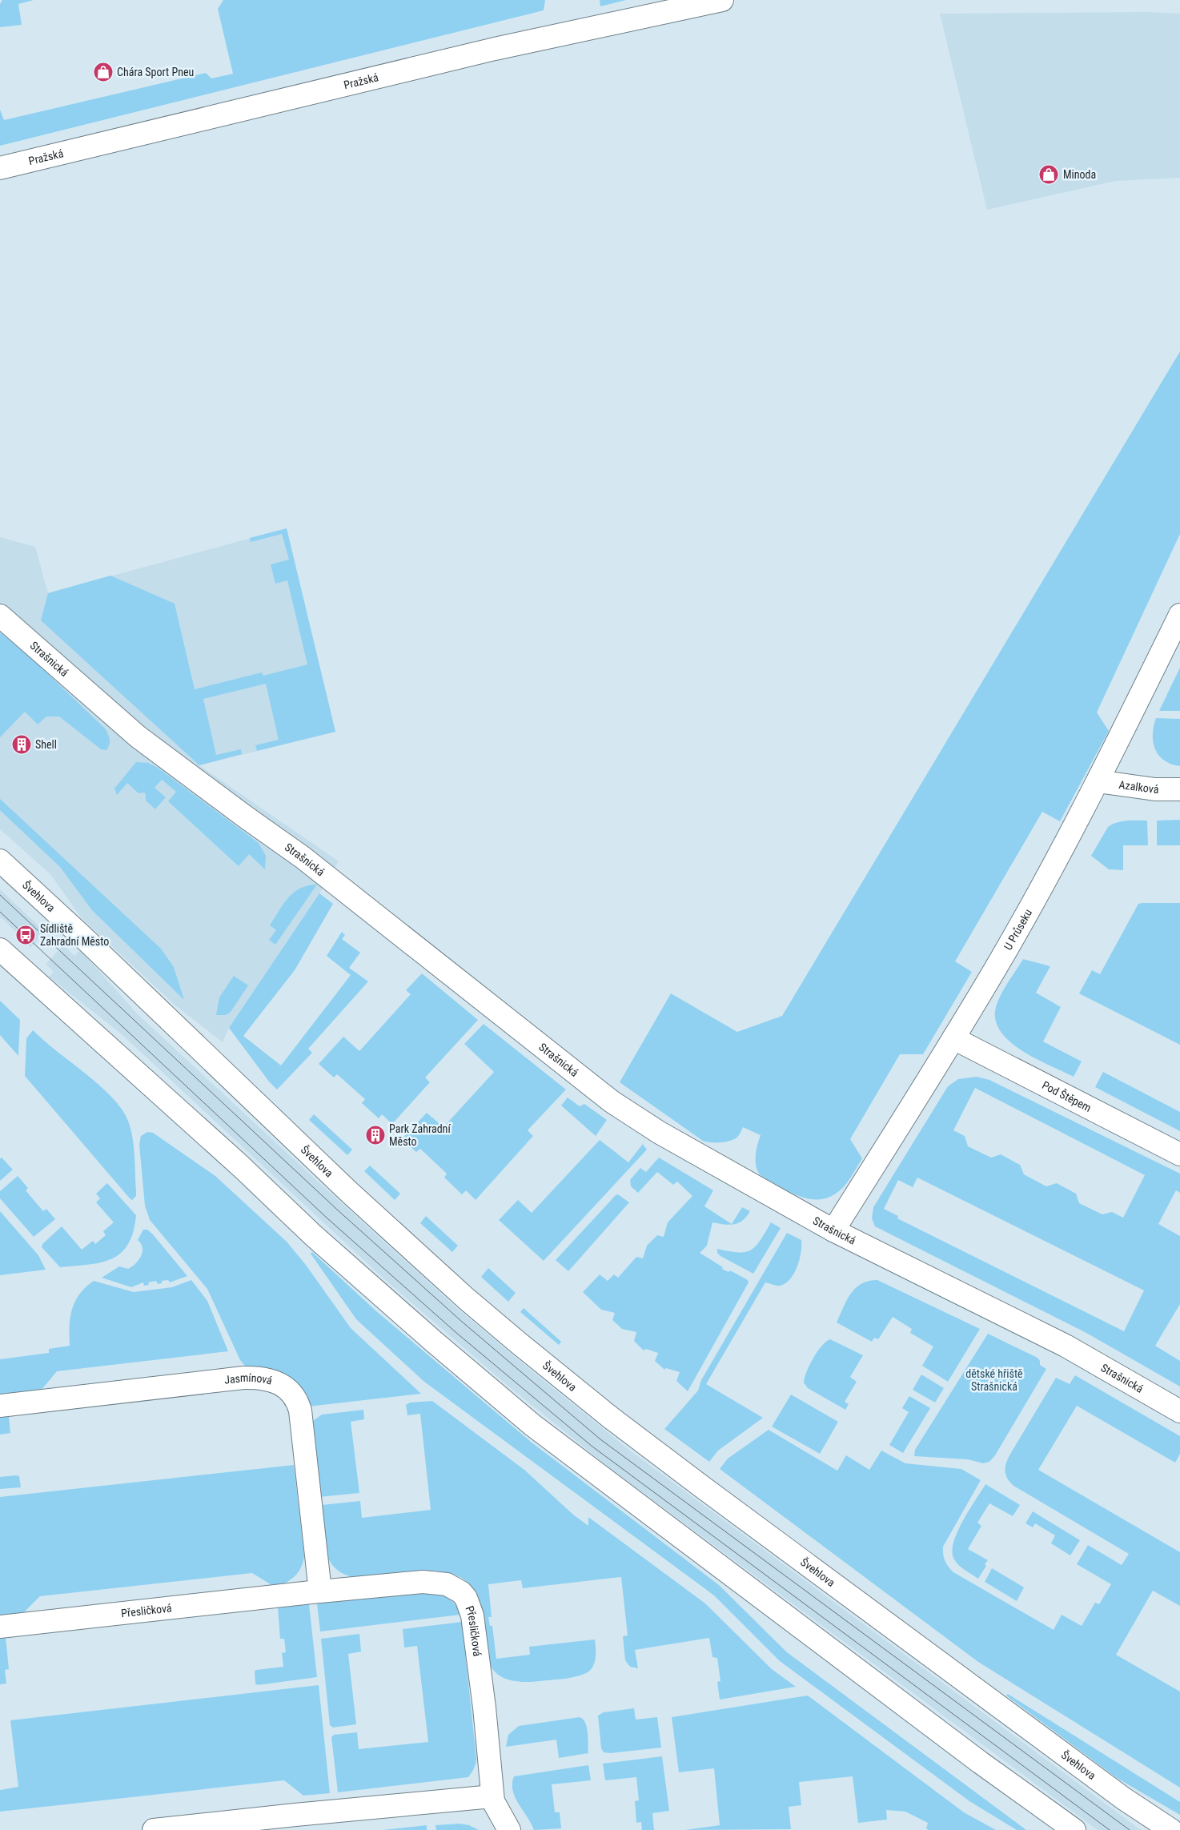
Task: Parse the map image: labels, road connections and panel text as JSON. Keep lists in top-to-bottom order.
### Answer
{
  "streets": {
    "street": [
      "Pražská",
      "Strašnická",
      "Azalková",
      "Švehlova",
      "U Průseku",
      "Pod Štěpem",
      "Jasmínová",
      "Přesličková"
    ]
  },
  "crossings": [
    ["Strašnická", "U Průseku"],
    ["Azalková", "U Průseku"],
    ["U Průseku", "Pod Štěpem"],
    ["Jasmínová", "Přesličková"]
  ],
  "parks": ["dětské hřiště Strašnická"],
  "places": {
    "shop": ["Chára Sport Pneu", "Minoda"],
    "building": ["Shell", "Park Zahradní Město"],
    "bus stop": ["Sídliště Zahradní Město"]
  }
}
